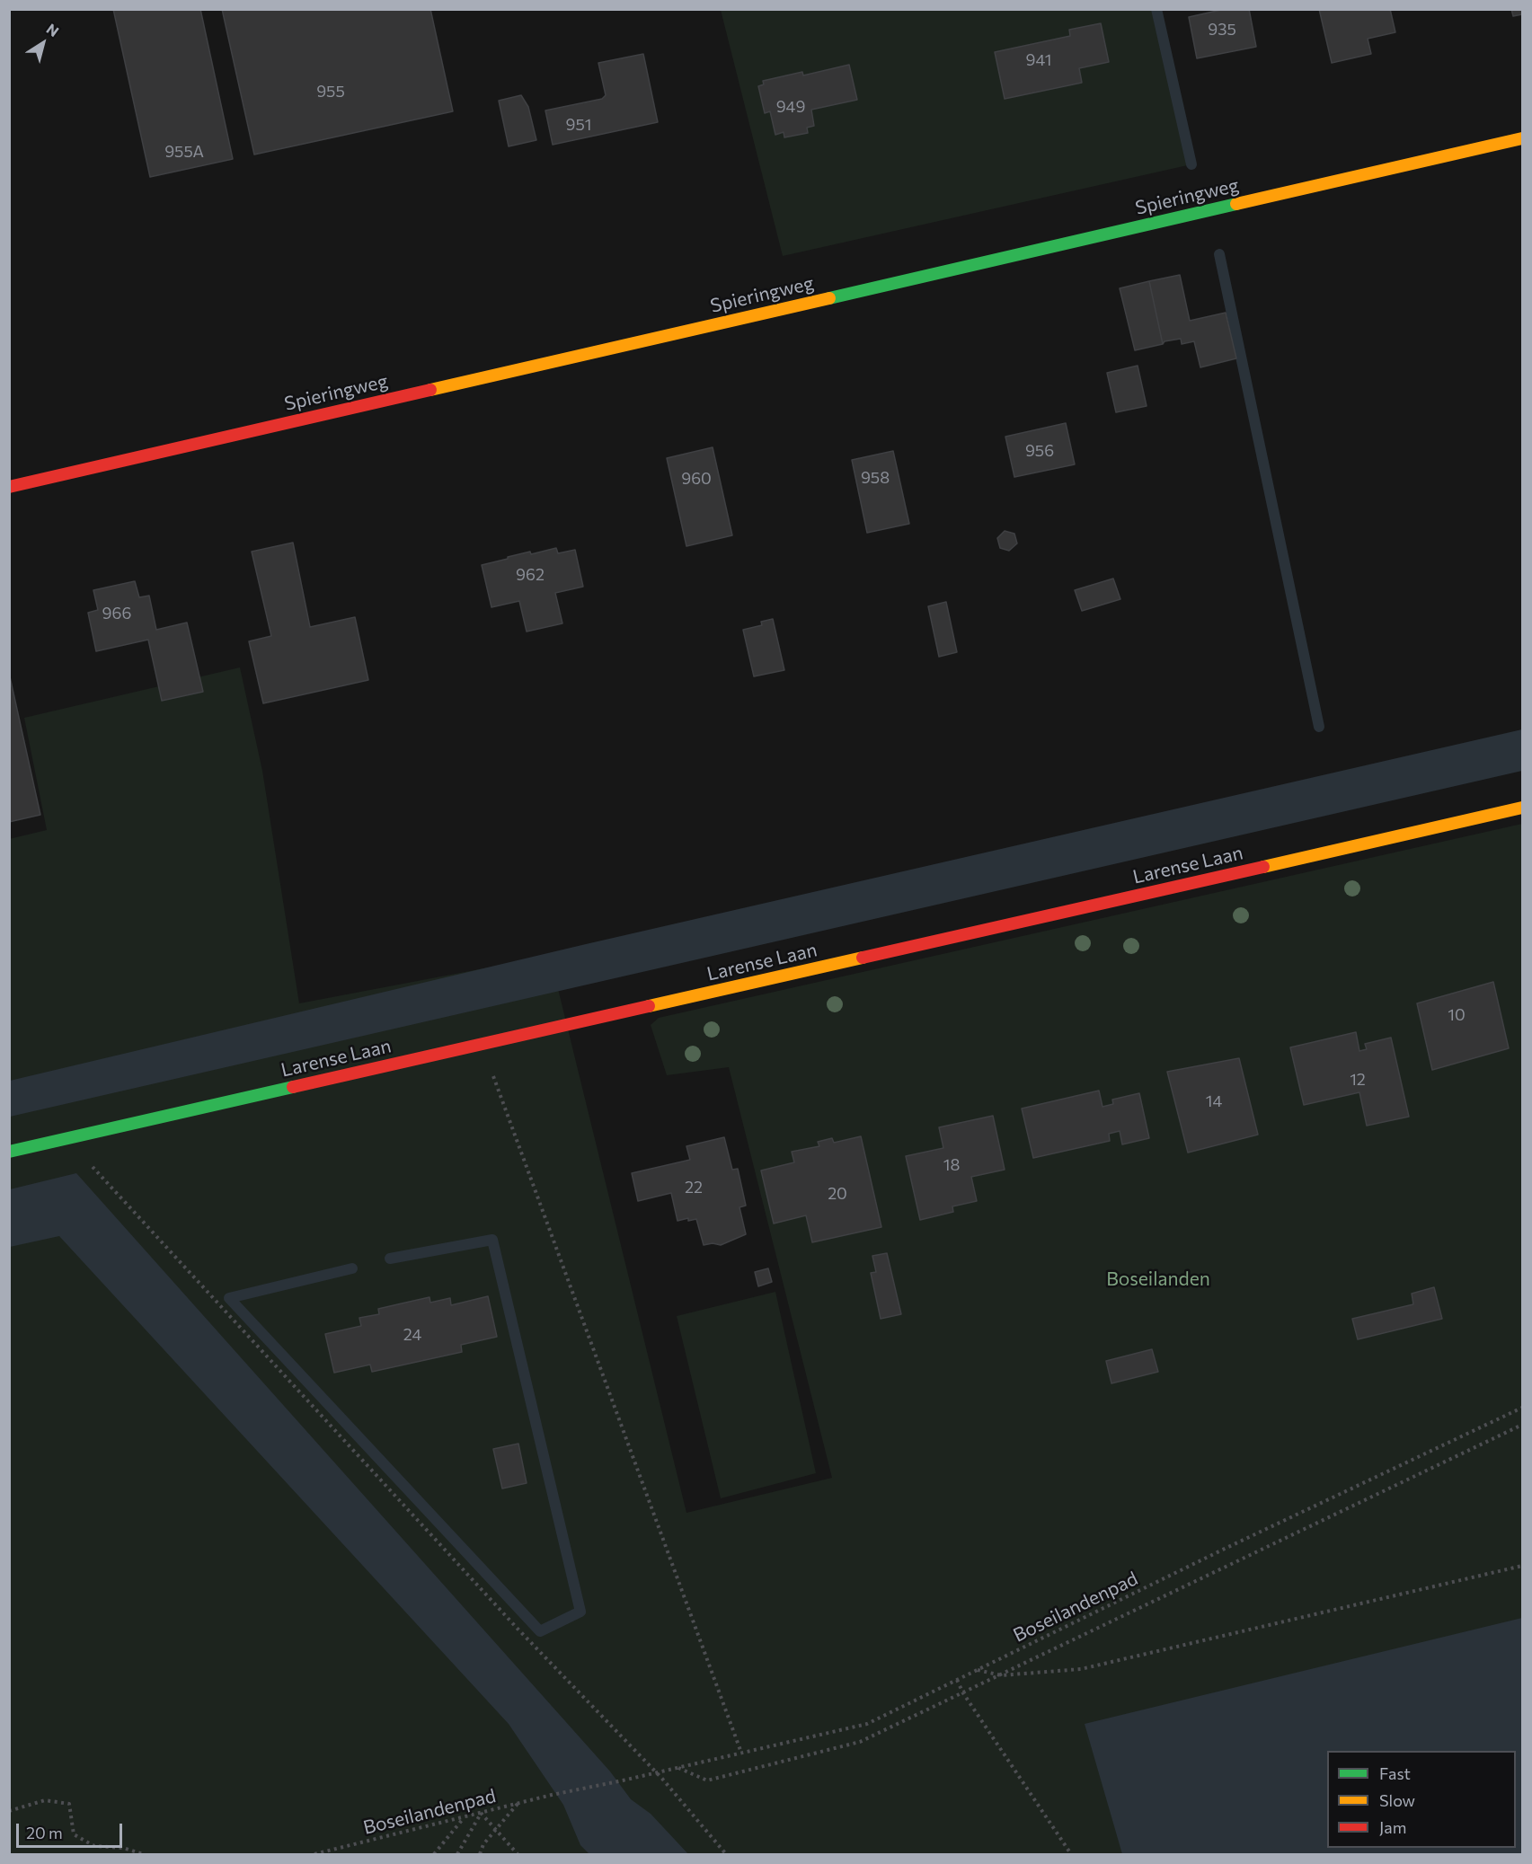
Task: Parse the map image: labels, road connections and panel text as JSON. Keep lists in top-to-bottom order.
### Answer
{
  "streets": {
    "street": ["Spieringweg", "Larense Laan"],
    "path": ["Boseilandenpad"]
  },
  "parks": ["Boseilanden"],
  "house_numbers": [
    "935",
    "941",
    "955",
    "949",
    "951",
    "955A",
    "956",
    "958",
    "960",
    "962",
    "966",
    "10",
    "12",
    "14",
    "18",
    "22",
    "20",
    "24"
  ],
  "legend": ["Fast", "Slow", "Jam"],
  "scale_bar": "20 m",
  "north": "top right"
}
